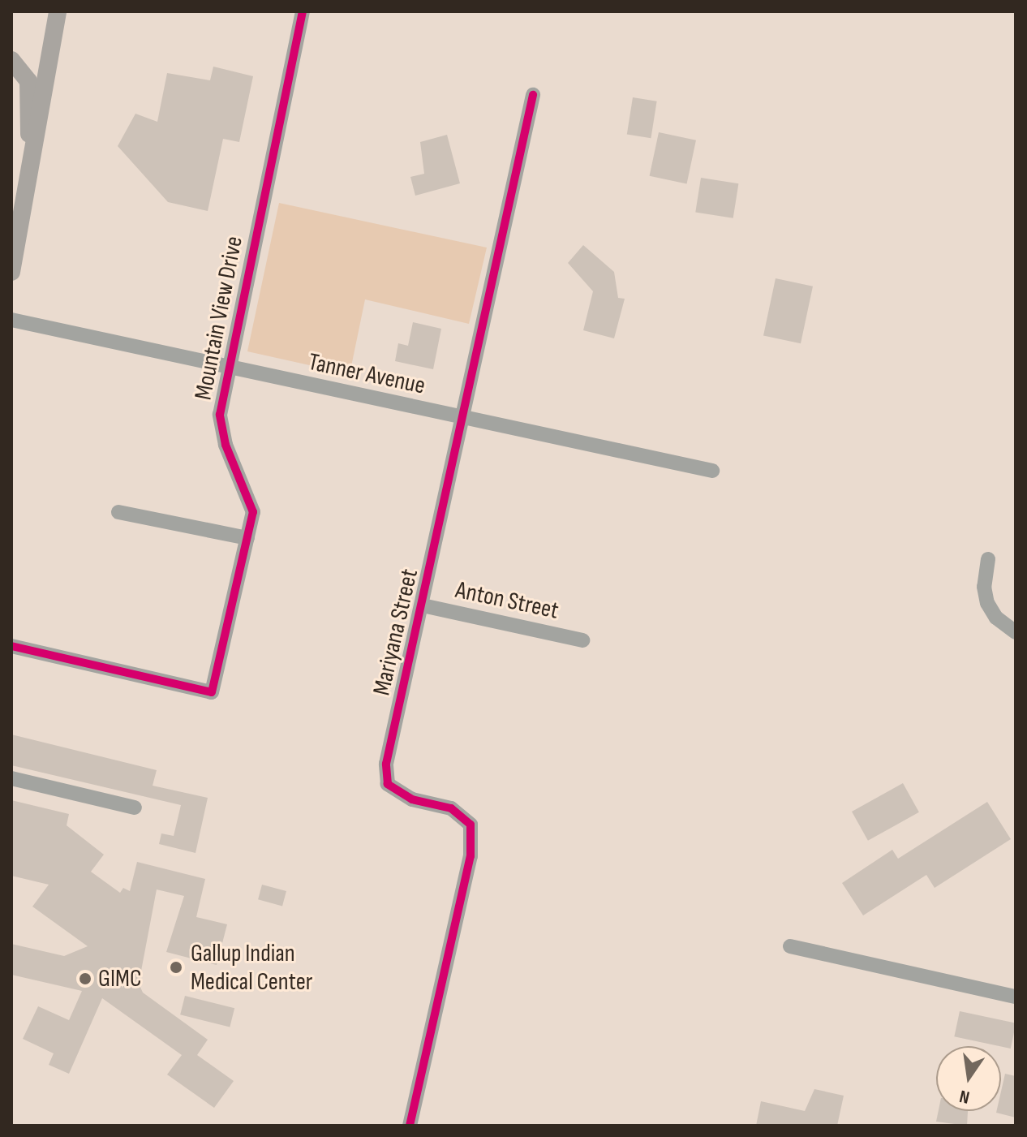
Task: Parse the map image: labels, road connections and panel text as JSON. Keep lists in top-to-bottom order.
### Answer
{
  "streets": {
    "street": [
      "Mountain View Drive",
      "Tanner Avenue",
      "Anton Street",
      "Mariyana Street"
    ]
  },
  "crossings": [
    ["Mountain View Drive", "Tanner Avenue"],
    ["Tanner Avenue", "Mariyana Street"],
    ["Anton Street", "Mariyana Street"]
  ],
  "places": ["Gallup Indian Medical Center", "GIMC"],
  "north": "bottom"
}
